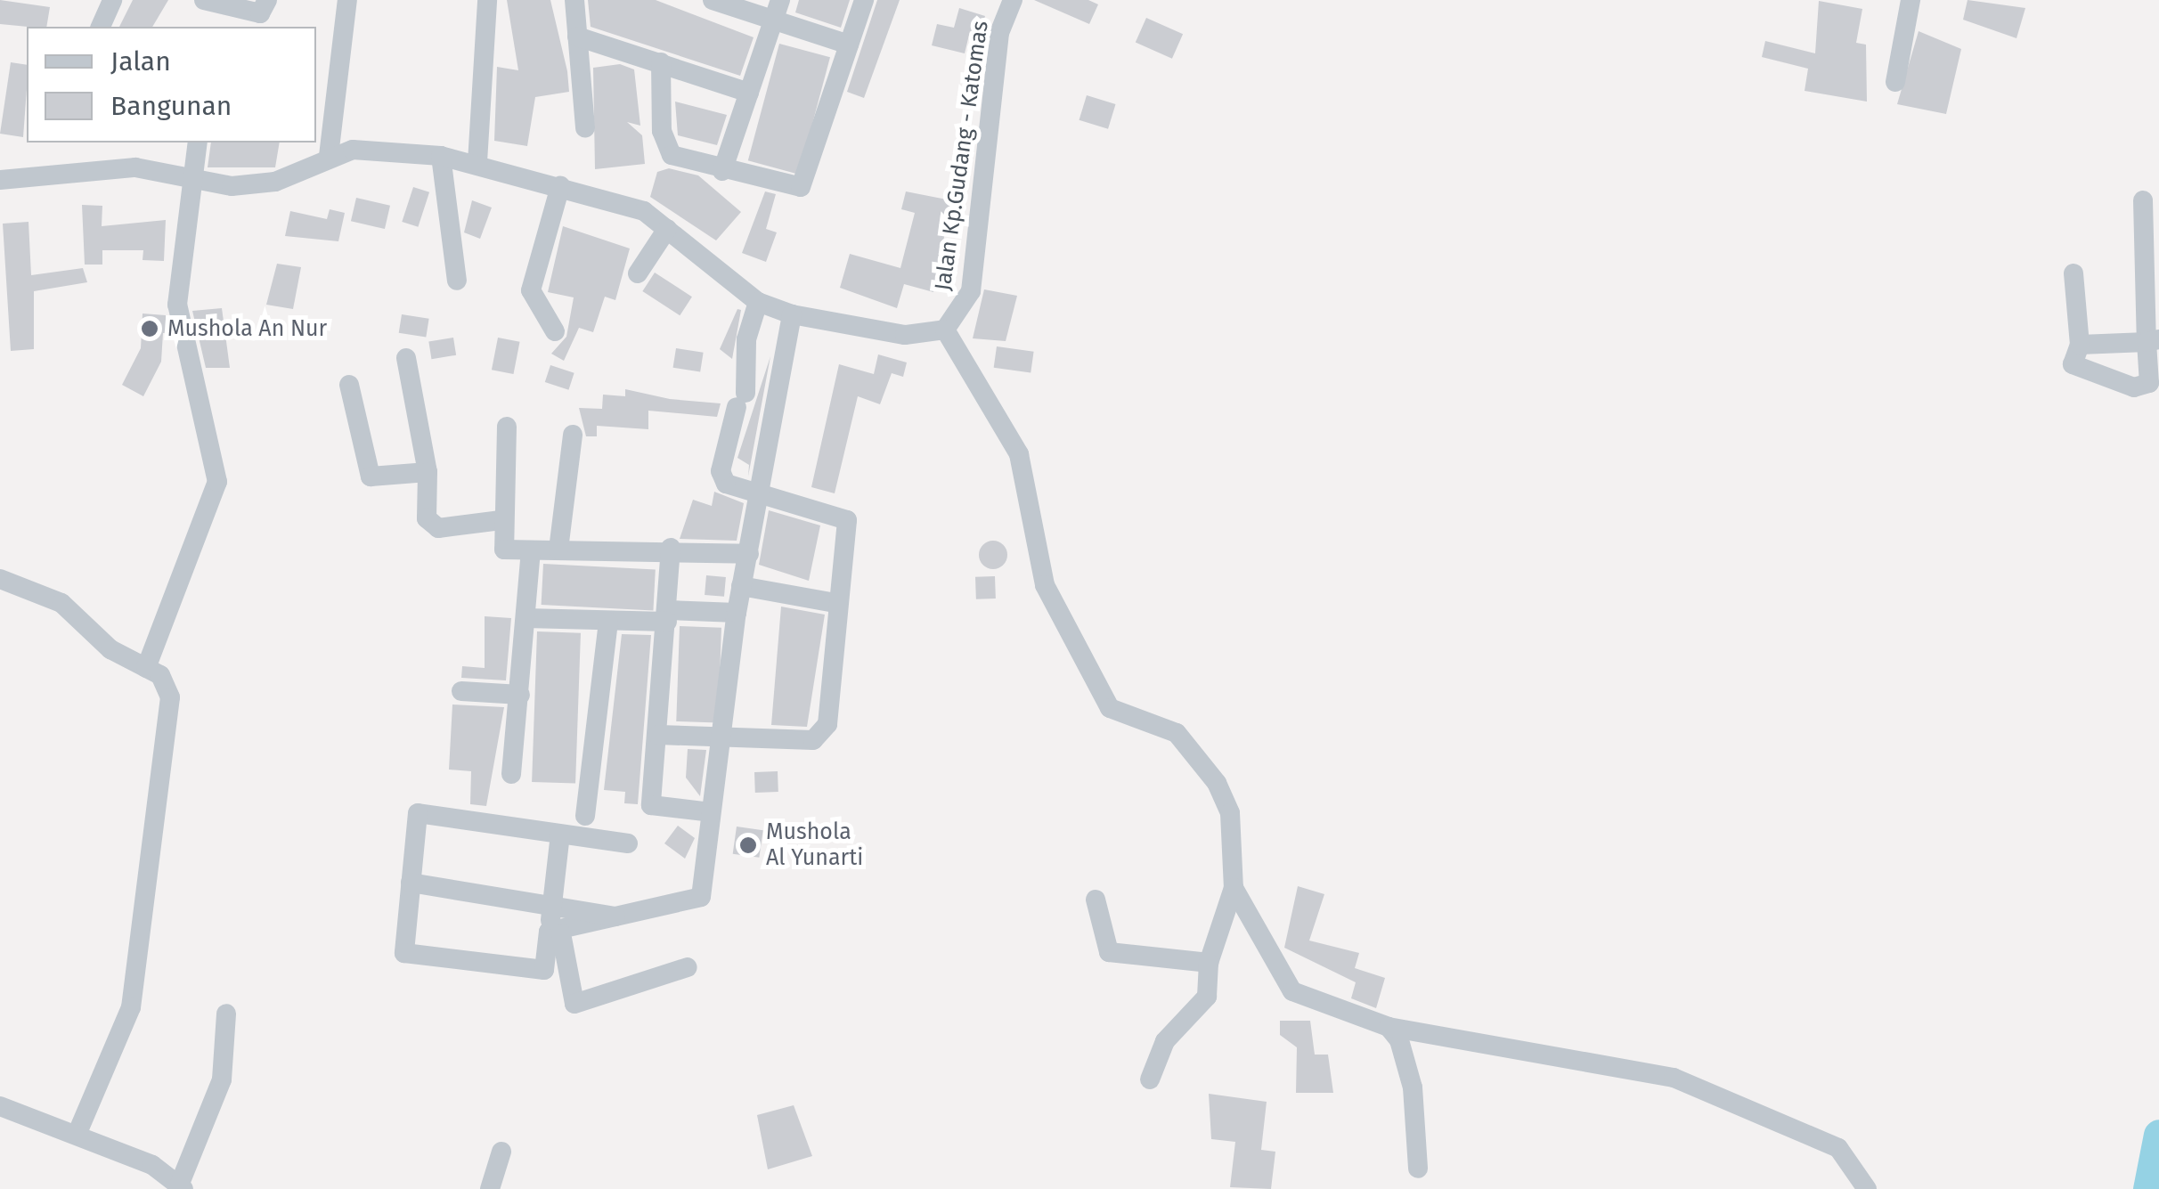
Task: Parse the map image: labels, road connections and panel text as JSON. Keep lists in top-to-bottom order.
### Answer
{
  "streets": {
    "street": ["Jalan Kp.Gudang - Katomas"]
  },
  "places": ["Mushola An Nur", "Mushola Al Yunarti"],
  "legend": ["Jalan", "Bangunan"]
}
